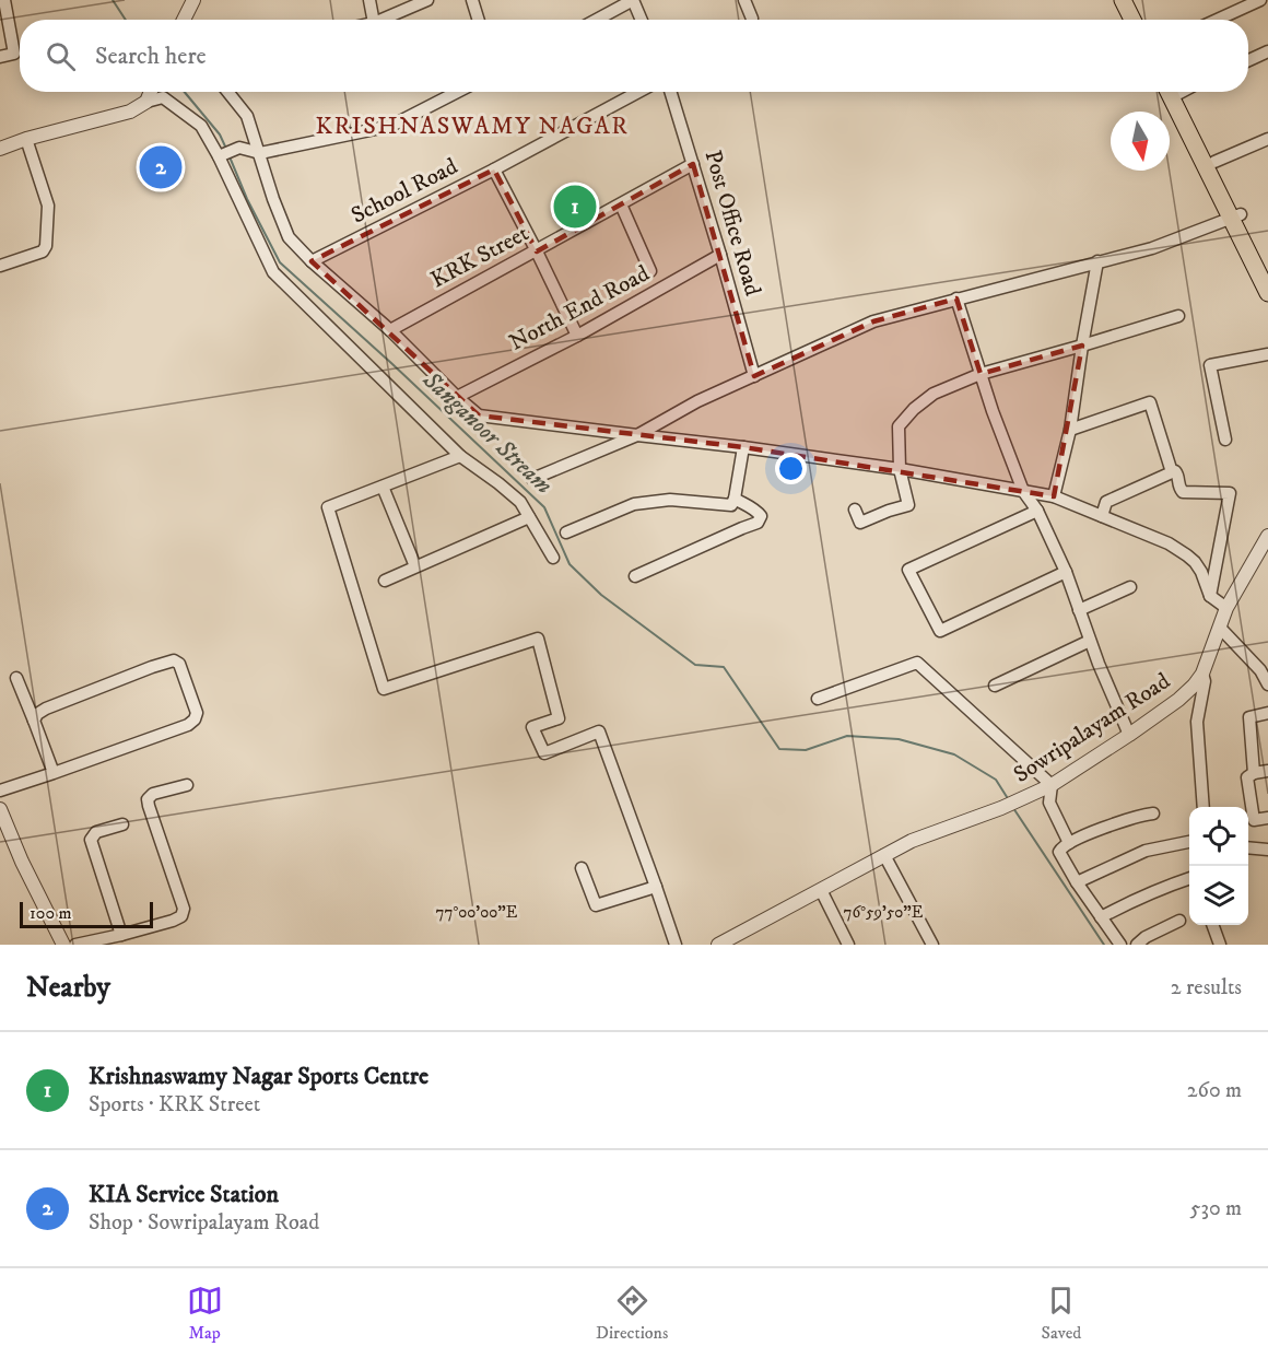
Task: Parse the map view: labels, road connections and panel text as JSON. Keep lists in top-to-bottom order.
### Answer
{
  "streets": {
    "street": [
      "School Road",
      "Post Office Road",
      "KRK Street",
      "North End Road",
      "Sowripalayam Road"
    ]
  },
  "crossings": [
    ["Post Office Road", "KRK Street"],
    ["Post Office Road", "North End Road"]
  ],
  "districts": ["KRISHNASWAMY NAGAR"],
  "water": ["Sanganoor Stream"],
  "scale_bar": "100 m",
  "north": "bottom",
  "page": {
    "search": "Search here",
    "pins": ["2", "1"],
    "scale": "100 m",
    "heading": ["Nearby", "2 results"],
    "list": [
      {
        "mark": "1",
        "name": "Krishnaswamy Nagar Sports Centre",
        "note": "Sports · KRK Street",
        "value": "260 m"
      },
      {
        "mark": "2",
        "name": "KIA Service Station",
        "note": "Shop · Sowripalayam Road",
        "value": "530 m"
      }
    ],
    "nav": ["Map", "Directions", "Saved"]
  },
  "coordinates": ["77°00'00\"E", "76°59'50\"E"]
}
